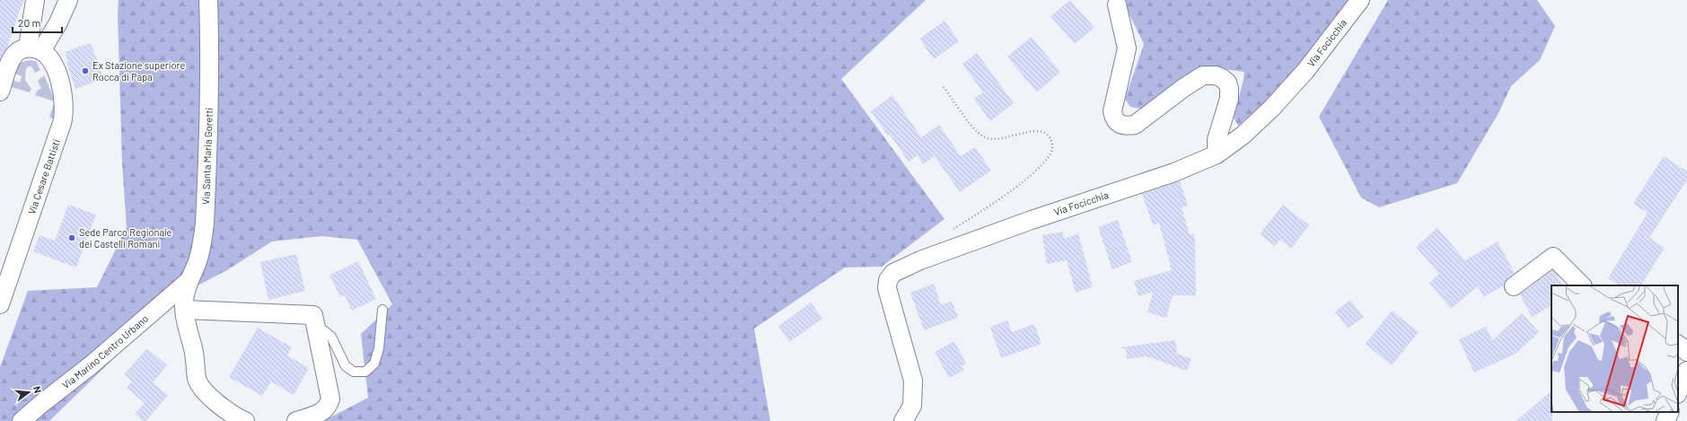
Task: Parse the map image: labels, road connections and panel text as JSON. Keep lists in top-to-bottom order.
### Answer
{
  "streets": {
    "street": [
      "Via Focicchia",
      "Via Santa Maria Goretti",
      "Via Cesare Battisti",
      "Via Marino Centro Urbano"
    ]
  },
  "crossings": [
    ["Via Santa Maria Goretti", "Via Marino Centro Urbano"]
  ],
  "places": ["Ex Stazione superiore Rocca di Papa", "Sede Parco Regionale dei Castelli Romani"],
  "scale_bar": "20 m",
  "north": "right"
}
